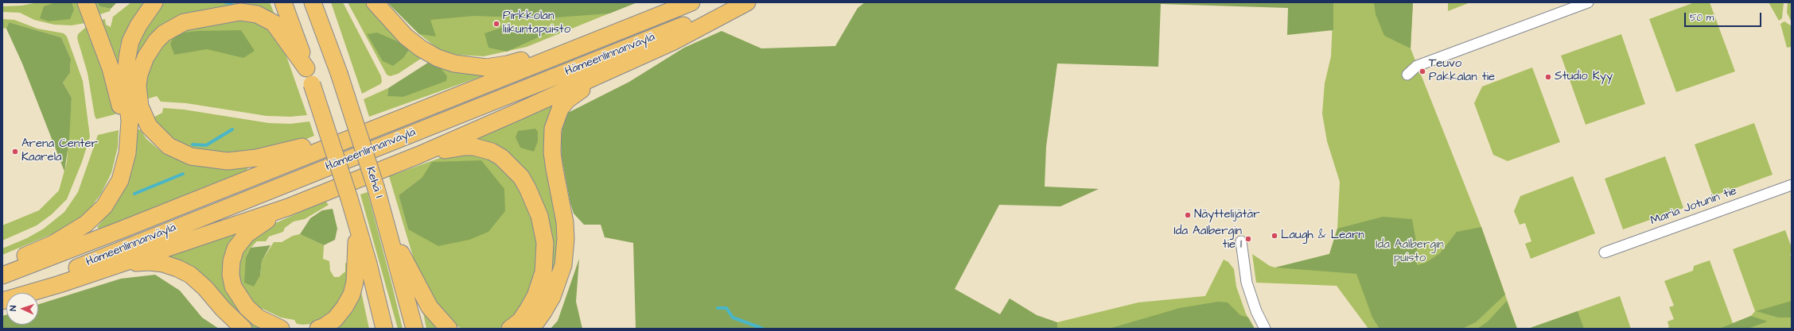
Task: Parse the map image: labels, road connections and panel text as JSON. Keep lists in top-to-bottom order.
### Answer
{
  "streets": {
    "highway": ["Hämeenlinnanväylä", "Kehä I"],
    "street": ["Maria Jotunin tie"]
  },
  "parks": ["Ida Aalbergin puisto"],
  "places": [
    "Pirkkolan liikuntapuisto",
    "Teuvo Pakkalan tie",
    "Studio Kyy",
    "Arena Center Kaarela",
    "Näyttelijätär",
    "Laugh & Learn",
    "Ida Aalbergin tie 1"
  ],
  "scale_bar": "50 m",
  "north": "left"
}
